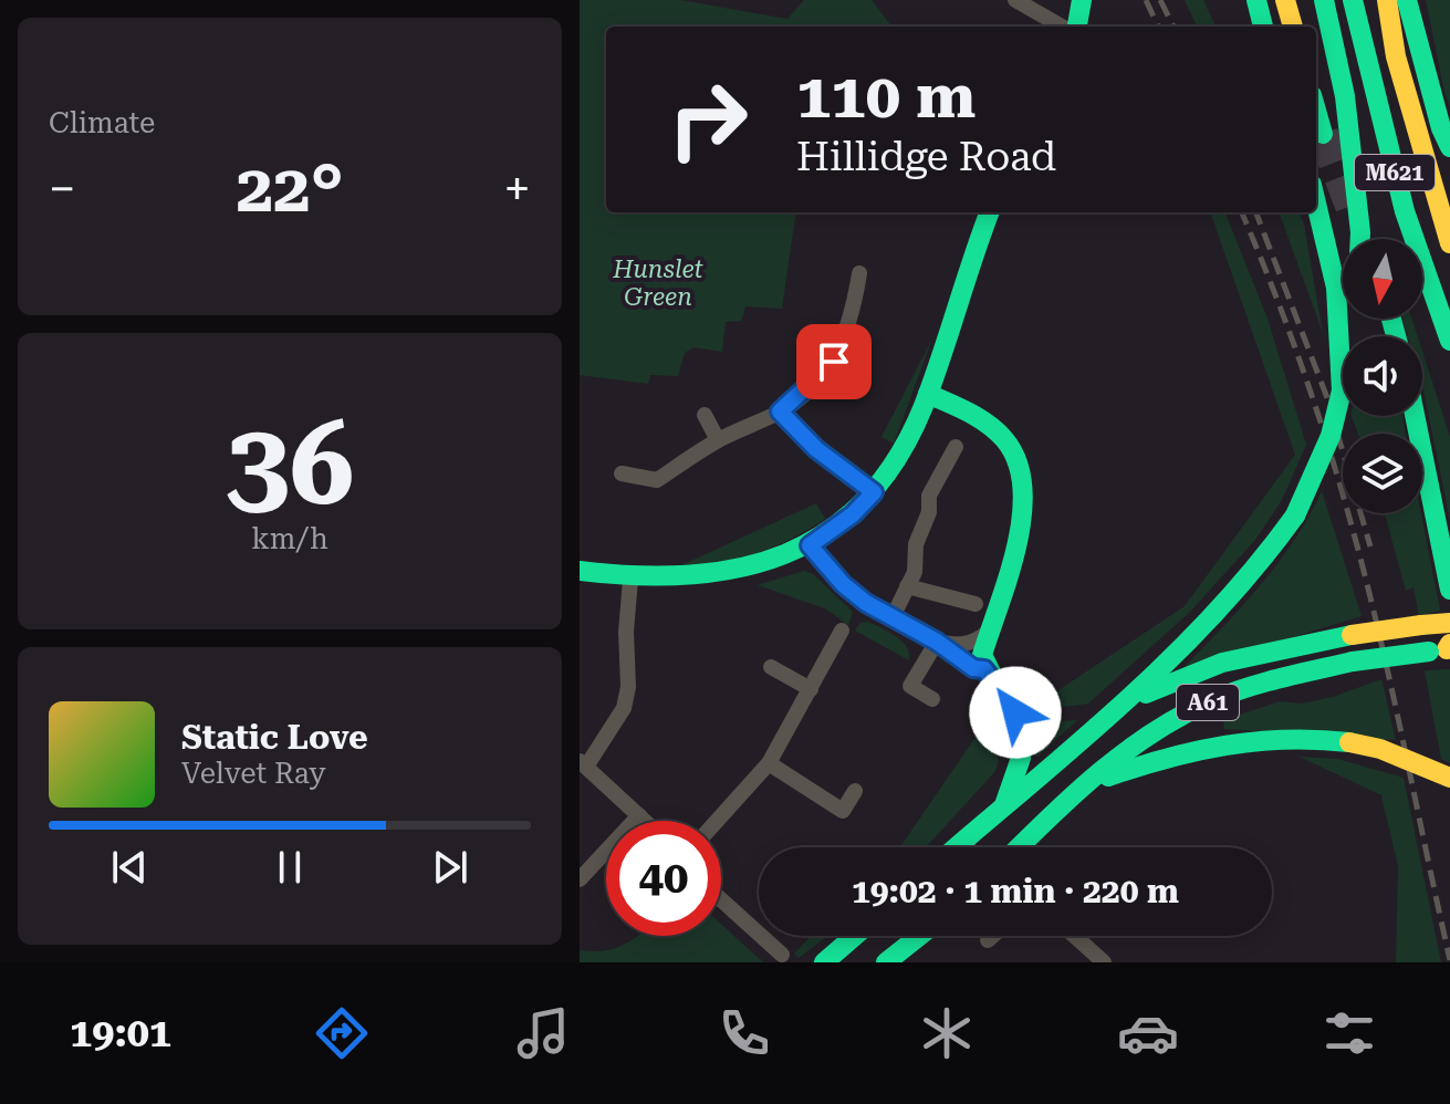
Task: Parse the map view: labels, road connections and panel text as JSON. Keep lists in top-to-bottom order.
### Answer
{
  "streets": {
    "main road": ["M621", "A61"]
  },
  "parks": ["Hunslet Green"],
  "north": "bottom",
  "page": {
    "tile": [
      "Climate",
      ["36", "km/h"]
    ],
    "turn": ["110 m", "Hillidge Road"],
    "heat": ["−", "22°", "+"],
    "song": ["Static Love", "Velvet Ray"],
    "limit": "40",
    "trip": "19:02 · 1 min · 220 m",
    "tabs": "19:01"
  }
}
